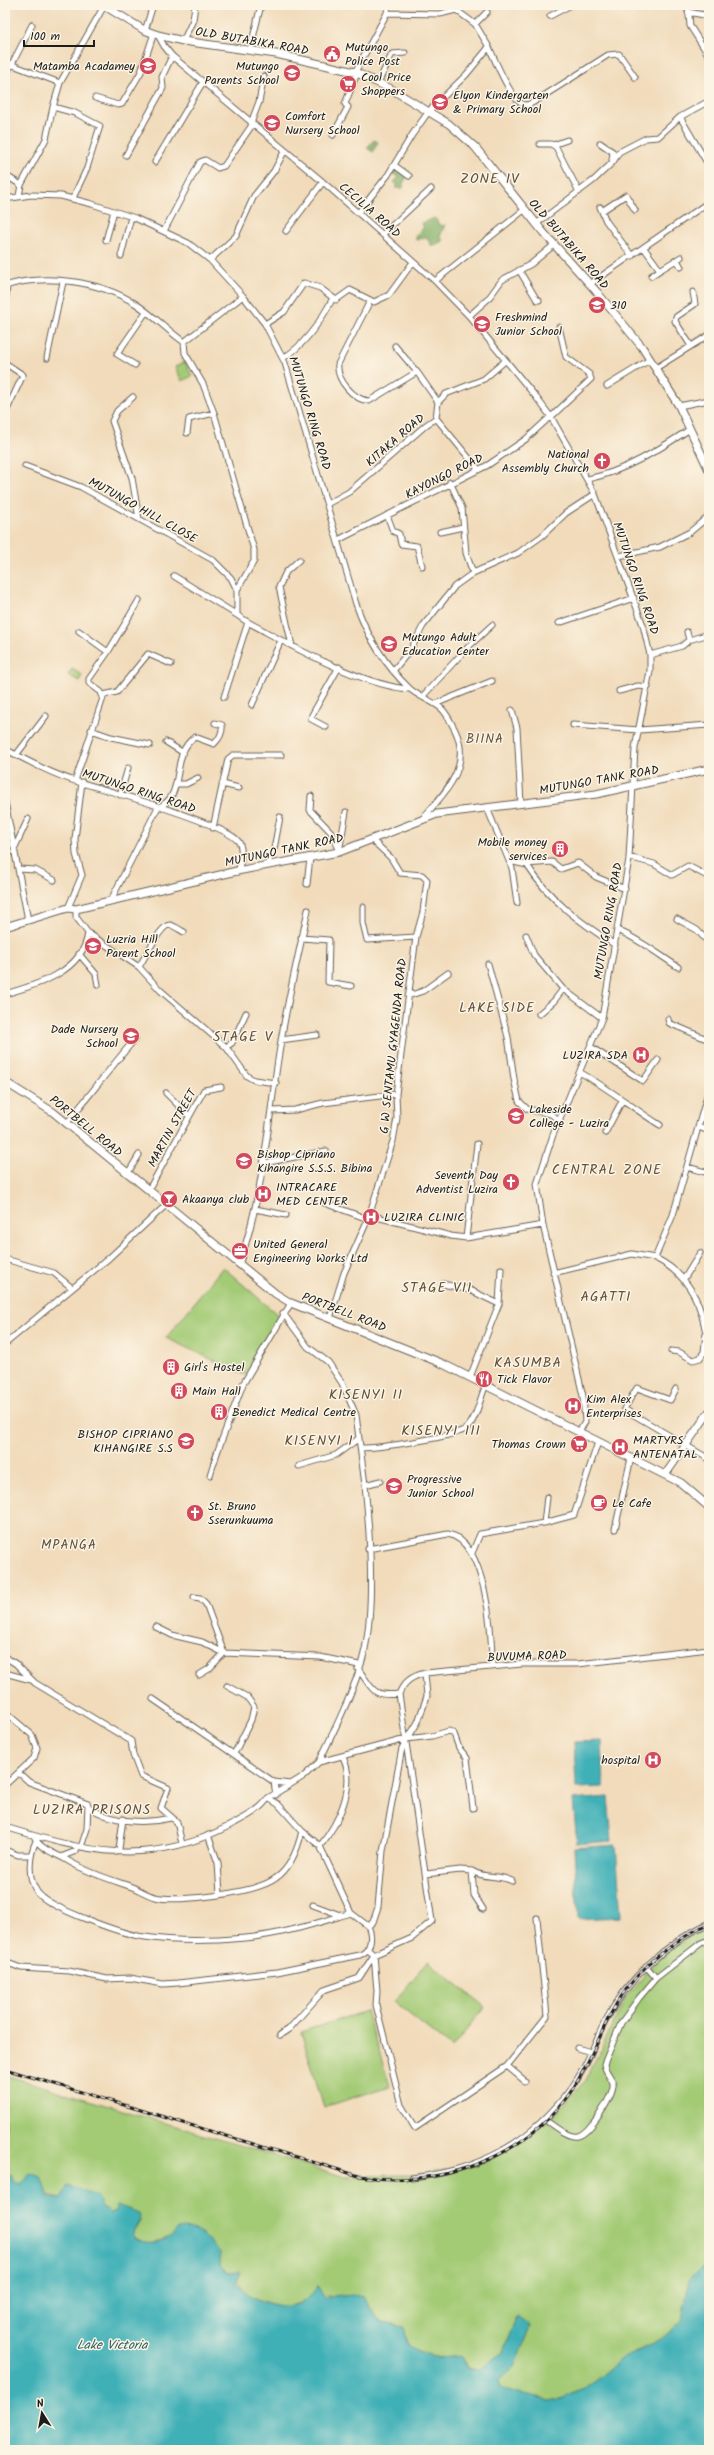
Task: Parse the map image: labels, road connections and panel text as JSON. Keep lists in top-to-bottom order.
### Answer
{
  "streets": {
    "main road": ["OLD BUTABIKA ROAD", "MUTUNGO TANK ROAD", "PORTBELL ROAD"],
    "street": [
      "CECILIA ROAD",
      "MUTUNGO RING ROAD",
      "KITAKA ROAD",
      "KAYONGO ROAD",
      "MUTUNGO HILL CLOSE",
      "G W SENTAMU GYAGENDA ROAD",
      "MARTIN STREET",
      "BUVUMA ROAD"
    ]
  },
  "crossings": [
    ["OLD BUTABIKA ROAD", "CECILIA ROAD"],
    ["CECILIA ROAD", "MUTUNGO RING ROAD"],
    ["CECILIA ROAD", "KAYONGO ROAD"],
    ["MUTUNGO RING ROAD", "KITAKA ROAD"],
    ["MUTUNGO RING ROAD", "KAYONGO ROAD"],
    ["MUTUNGO RING ROAD", "MUTUNGO TANK ROAD"],
    ["MUTUNGO RING ROAD", "PORTBELL ROAD"],
    ["MUTUNGO TANK ROAD", "G W SENTAMU GYAGENDA ROAD"],
    ["G W SENTAMU GYAGENDA ROAD", "PORTBELL ROAD"],
    ["PORTBELL ROAD", "MARTIN STREET"]
  ],
  "districts": [
    "ZONE IV",
    "BIINA",
    "LAKE SIDE",
    "STAGE V",
    "CENTRAL ZONE",
    "STAGE VII",
    "AGATTI",
    "KASUMBA",
    "KISENYI II",
    "KISENYI III",
    "KISENYI I",
    "MPANGA",
    "LUZIRA PRISONS"
  ],
  "water": ["Lake Victoria"],
  "places": {
    "public building": ["Mutungo Police Post"],
    "school or university": [
      "Matamba Acadamey",
      "Mutungo Parents School",
      "Elyon Kindergarten & Primary School",
      "Comfort Nursery School",
      "310",
      "Freshmind Junior School",
      "Mutungo Adult Education Center",
      "Luzria Hill Parent School",
      "Dade Nursery School",
      "Lakeside College - Luzira",
      "Bishop Cipriano Kihangire S.S.S. Bibina",
      "BISHOP CIPRIANO KIHANGIRE S.S",
      "Progressive Junior School"
    ],
    "supermarket": ["Cool Price Shoppers", "Thomas Crown"],
    "church": ["National Assembly Church", "Seventh Day Adventist Luzira", "St. Bruno Sserunkuuma"],
    "building": [
      "Mobile money services",
      "Girl's Hostel",
      "Main Hall",
      "Benedict Medical Centre"
    ],
    "hospital": [
      "LUZIRA SDA",
      "INTRACARE MED CENTER",
      "LUZIRA CLINIC",
      "Kim Alex Enterprises",
      "MARTYRS ANTENATAL",
      "hospital"
    ],
    "bar": ["Akaanya club"],
    "office": ["United General Engineering Works Ltd"],
    "restaurant": ["Tick Flavor"],
    "cafe": ["Le Cafe"]
  },
  "scale_bar": "100 m",
  "north": "top"
}
